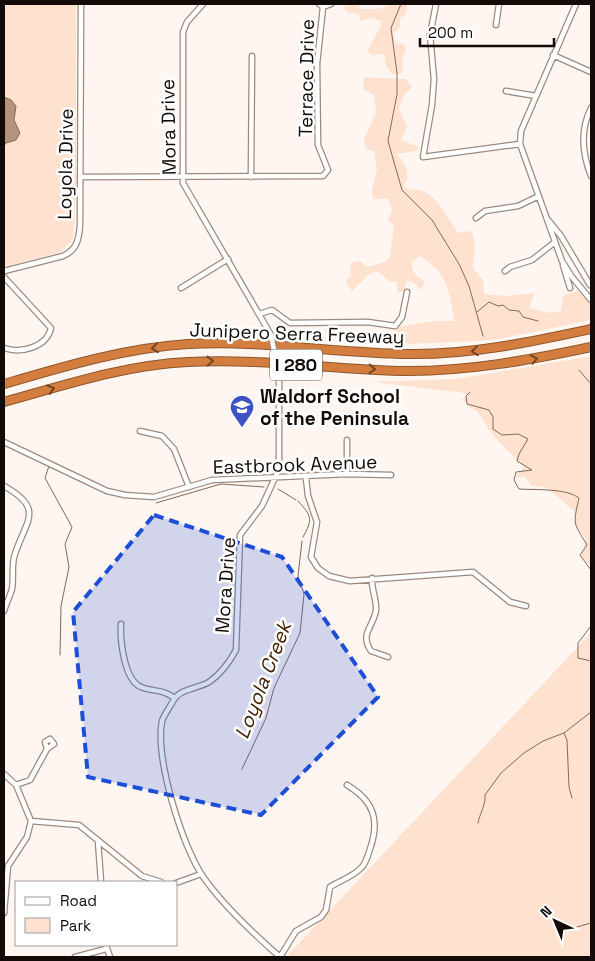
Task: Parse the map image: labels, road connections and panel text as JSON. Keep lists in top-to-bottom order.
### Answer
{
  "streets": {
    "highway": ["Junipero Serra Freeway", "I 280"],
    "street": [
      "Terrace Drive",
      "Mora Drive",
      "Loyola Drive",
      "Eastbrook Avenue"
    ]
  },
  "crossings": [
    ["Mora Drive", "Eastbrook Avenue"]
  ],
  "water": ["Loyola Creek"],
  "places": {
    "school or university": ["Waldorf School of the Peninsula"]
  },
  "legend": ["Road", "Park"],
  "scale_bar": "200 m",
  "north": "top left"
}
